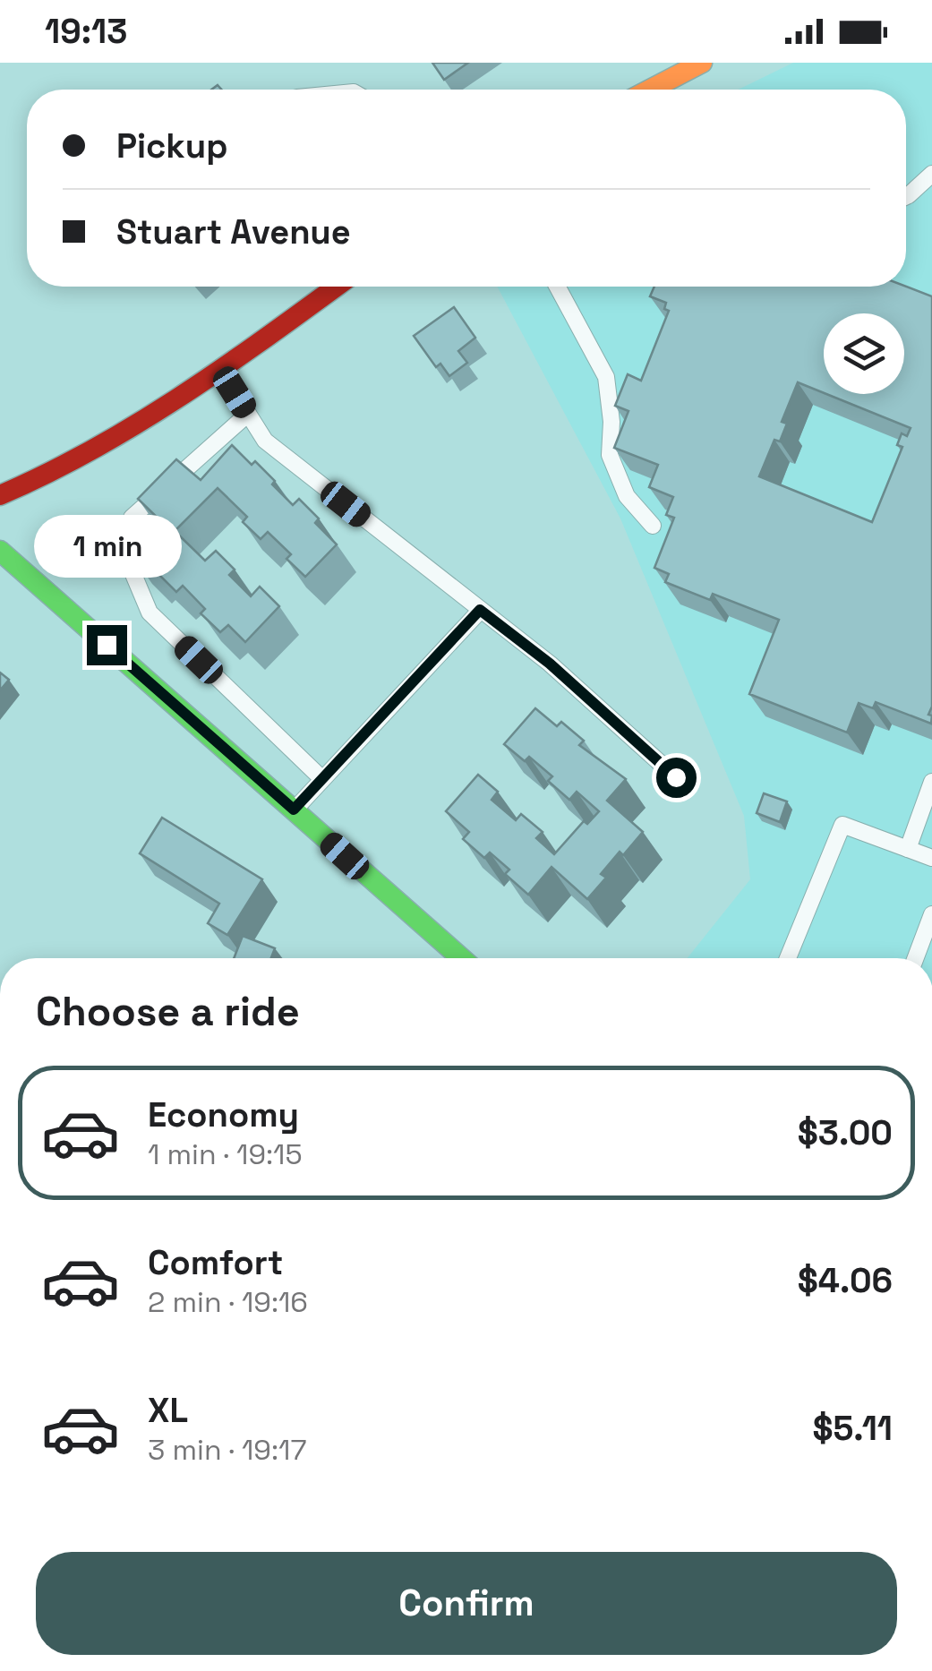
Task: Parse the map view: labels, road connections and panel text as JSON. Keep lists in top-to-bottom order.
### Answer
{
  "page": {
    "status": "19:13",
    "banner": ["Pickup", "Stuart Avenue"],
    "bubble": "1 min",
    "heading": "Choose a ride",
    "list": [
      {
        "name": "Economy",
        "note": "1 min · 19:15",
        "value": "$3.00"
      },
      {
        "name": "Comfort",
        "note": "2 min · 19:16",
        "value": "$4.06"
      },
      {
        "name": "XL",
        "note": "3 min · 19:17",
        "value": "$5.11"
      }
    ],
    "buttons": "Confirm"
  }
}
